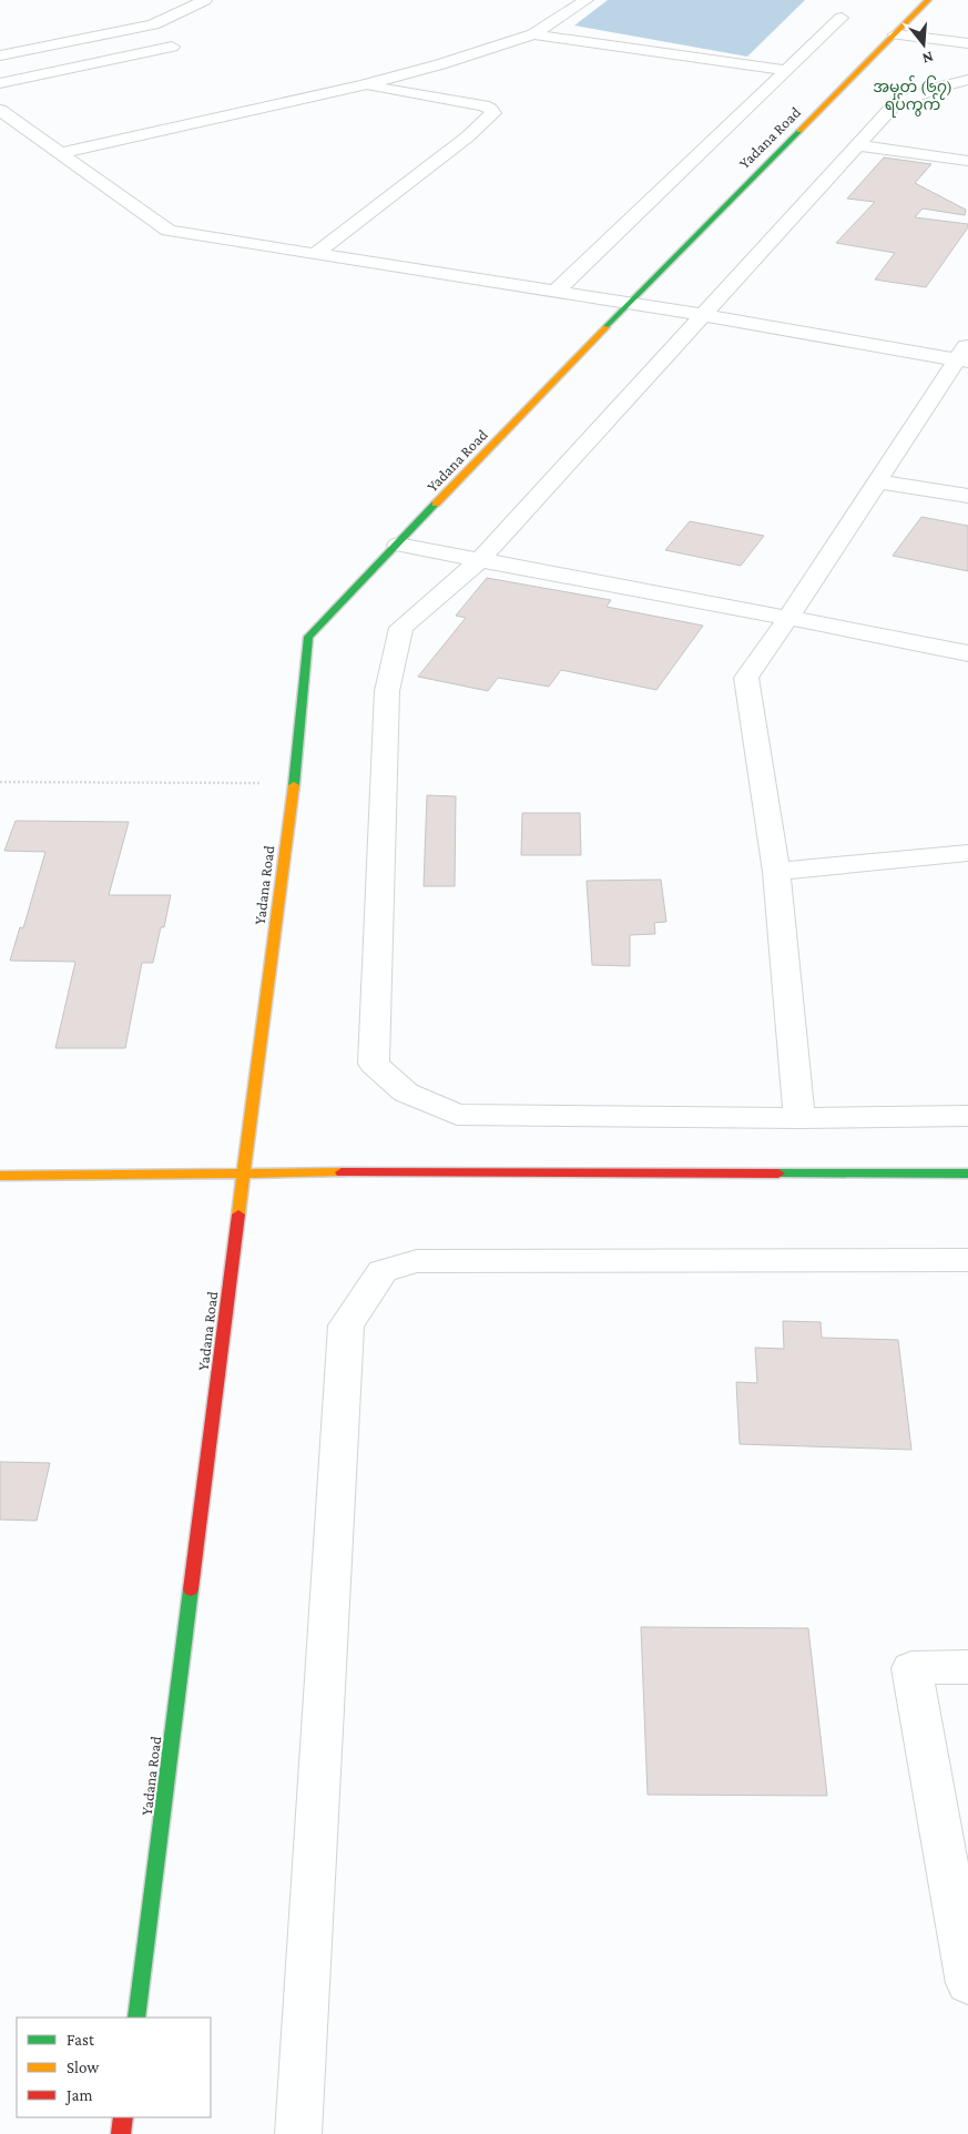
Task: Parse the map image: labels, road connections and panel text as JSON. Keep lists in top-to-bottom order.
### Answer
{
  "streets": {
    "main road": ["Yadana Road"]
  },
  "districts": ["အမှတ် (၆၇) ရပ်ကွက်"],
  "legend": ["Fast", "Slow", "Jam"],
  "north": "bottom"
}
